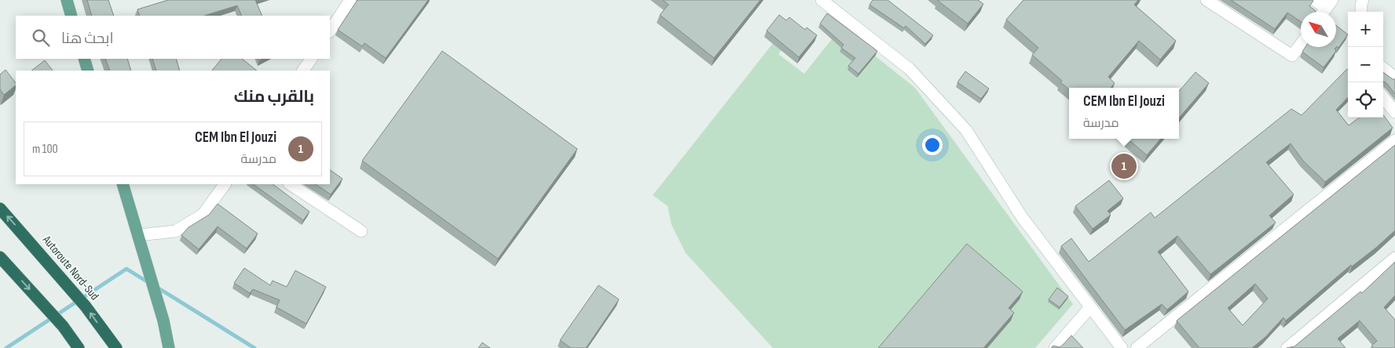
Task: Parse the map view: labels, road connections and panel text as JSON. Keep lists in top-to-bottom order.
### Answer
{
  "streets": {
    "highway": ["Autoroute Nord-Sud"]
  },
  "north": "top left",
  "page": {
    "map_buttons": ["+", "−"],
    "search": "ابحث هنا",
    "heading": "بالقرب منك",
    "popup": ["CEM Ibn El Jouzi", "مدرسة"],
    "list": [
      {
        "mark": "1",
        "name": "CEM Ibn El Jouzi",
        "note": "مدرسة",
        "value": "100 m"
      }
    ],
    "pins": "1"
  }
}
